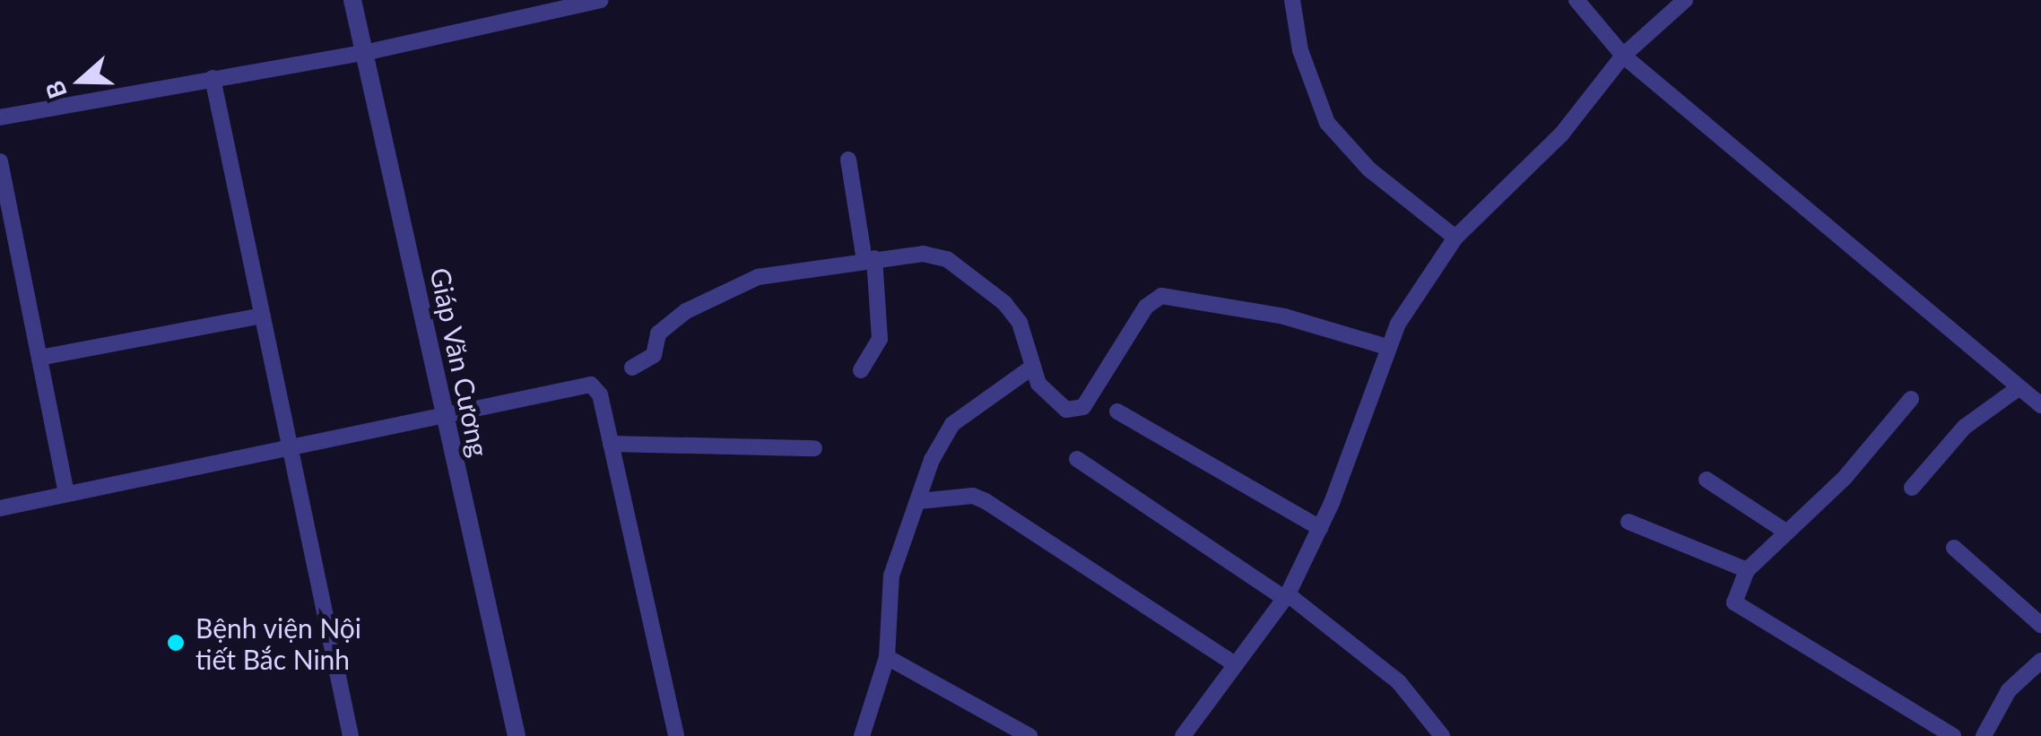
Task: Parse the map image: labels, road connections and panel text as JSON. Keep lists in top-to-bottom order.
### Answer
{
  "streets": {
    "street": ["Giáp Văn Cương"]
  },
  "places": ["Bệnh viện Nội tiết Bắc Ninh"],
  "north": "left"
}
